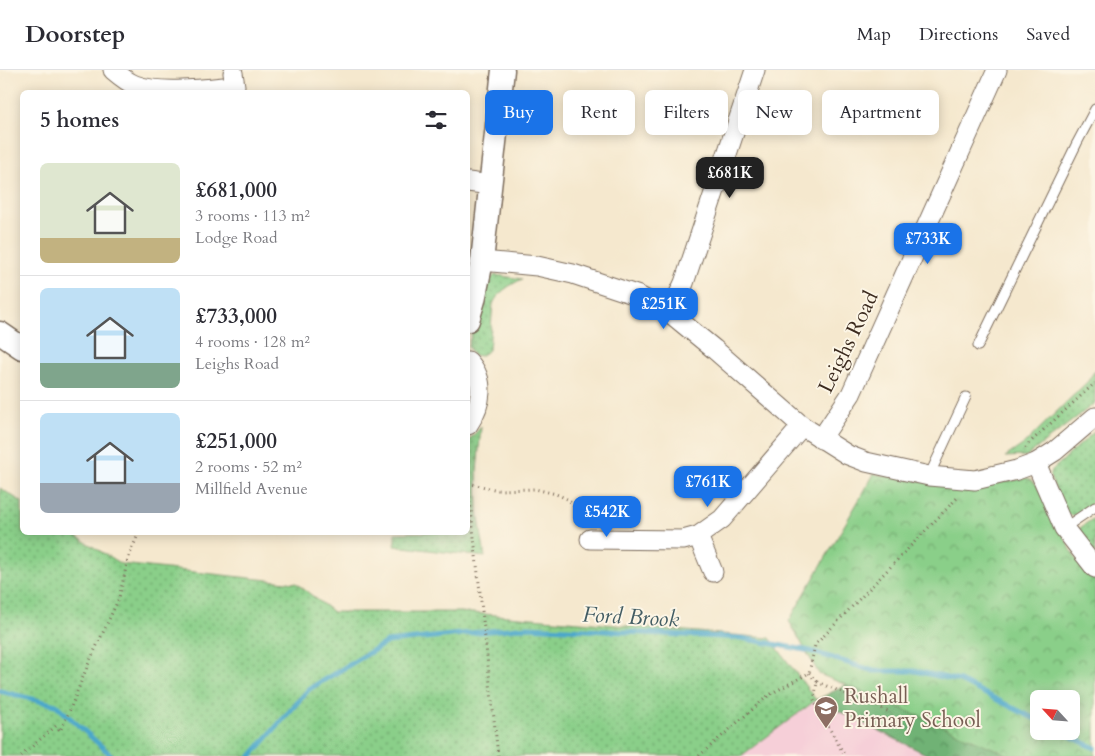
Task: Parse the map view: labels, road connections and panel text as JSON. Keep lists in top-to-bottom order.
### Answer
{
  "streets": {
    "street": ["Leighs Road"]
  },
  "water": ["Ford Brook"],
  "places": {
    "school or university": ["Rushall Primary School"]
  },
  "north": "top left",
  "page": {
    "header": "Doorstep",
    "nav": ["Map", "Directions", "Saved"],
    "chip": [
      "Buy",
      "Rent",
      "Filters",
      "New",
      "Apartment"
    ],
    "heading": "5 homes",
    "list": [
      {
        "name": "£681,000",
        "note": "3 rooms · 113 m² · Lodge Road"
      },
      {
        "name": "£733,000",
        "note": "4 rooms · 128 m² · Leighs Road"
      },
      {
        "name": "£251,000",
        "note": "2 rooms · 52 m² · Millfield Avenue"
      }
    ],
    "price": [
      "£681K",
      "£733K",
      "£251K",
      "£761K",
      "£542K"
    ]
  }
}
